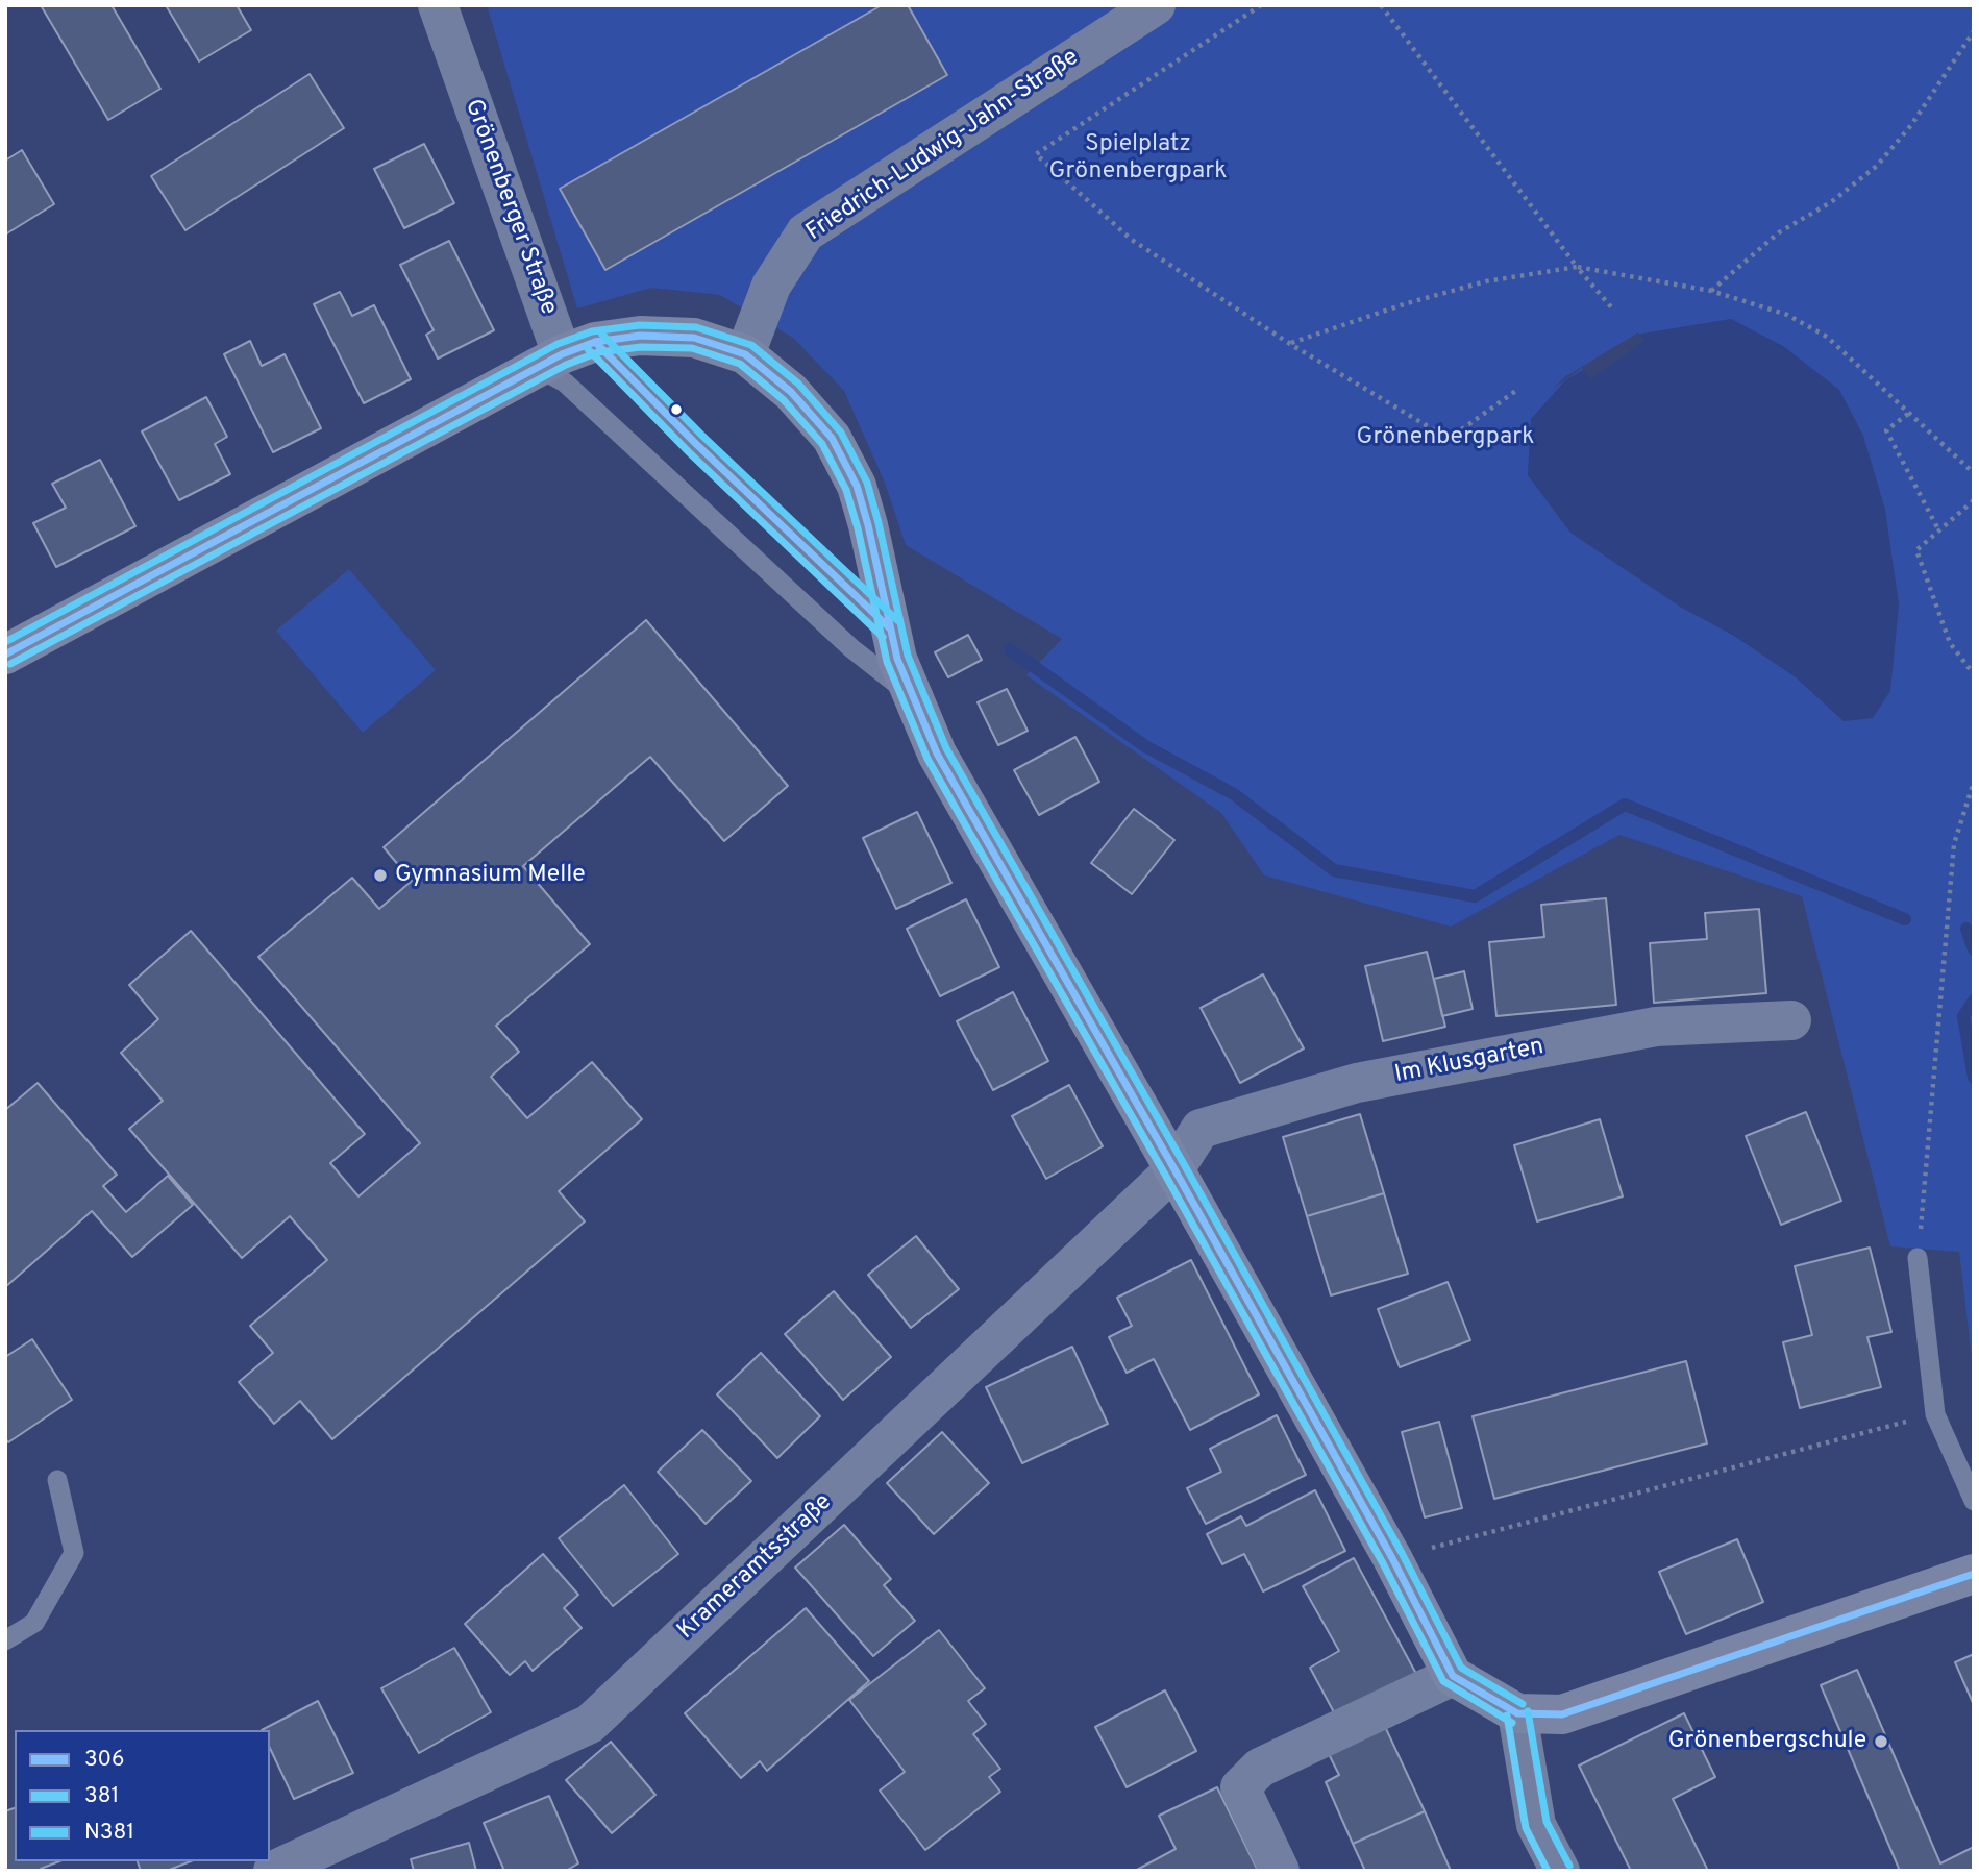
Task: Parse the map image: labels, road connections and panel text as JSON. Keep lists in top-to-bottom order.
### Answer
{
  "streets": {
    "street": [
      "Friedrich-Ludwig-Jahn-Straße",
      "Grönenberger Straße",
      "Im Klusgarten",
      "Krameramtsstraße"
    ]
  },
  "crossings": [
    ["Im Klusgarten", "Krameramtsstraße"]
  ],
  "parks": ["Spielplatz Grönenbergpark", "Grönenbergpark"],
  "places": ["Gymnasium Melle", "Grönenbergschule"],
  "lines": ["transit line N381", "transit line 306", "transit line 381"],
  "legend": ["306", "381", "N381"]
}
